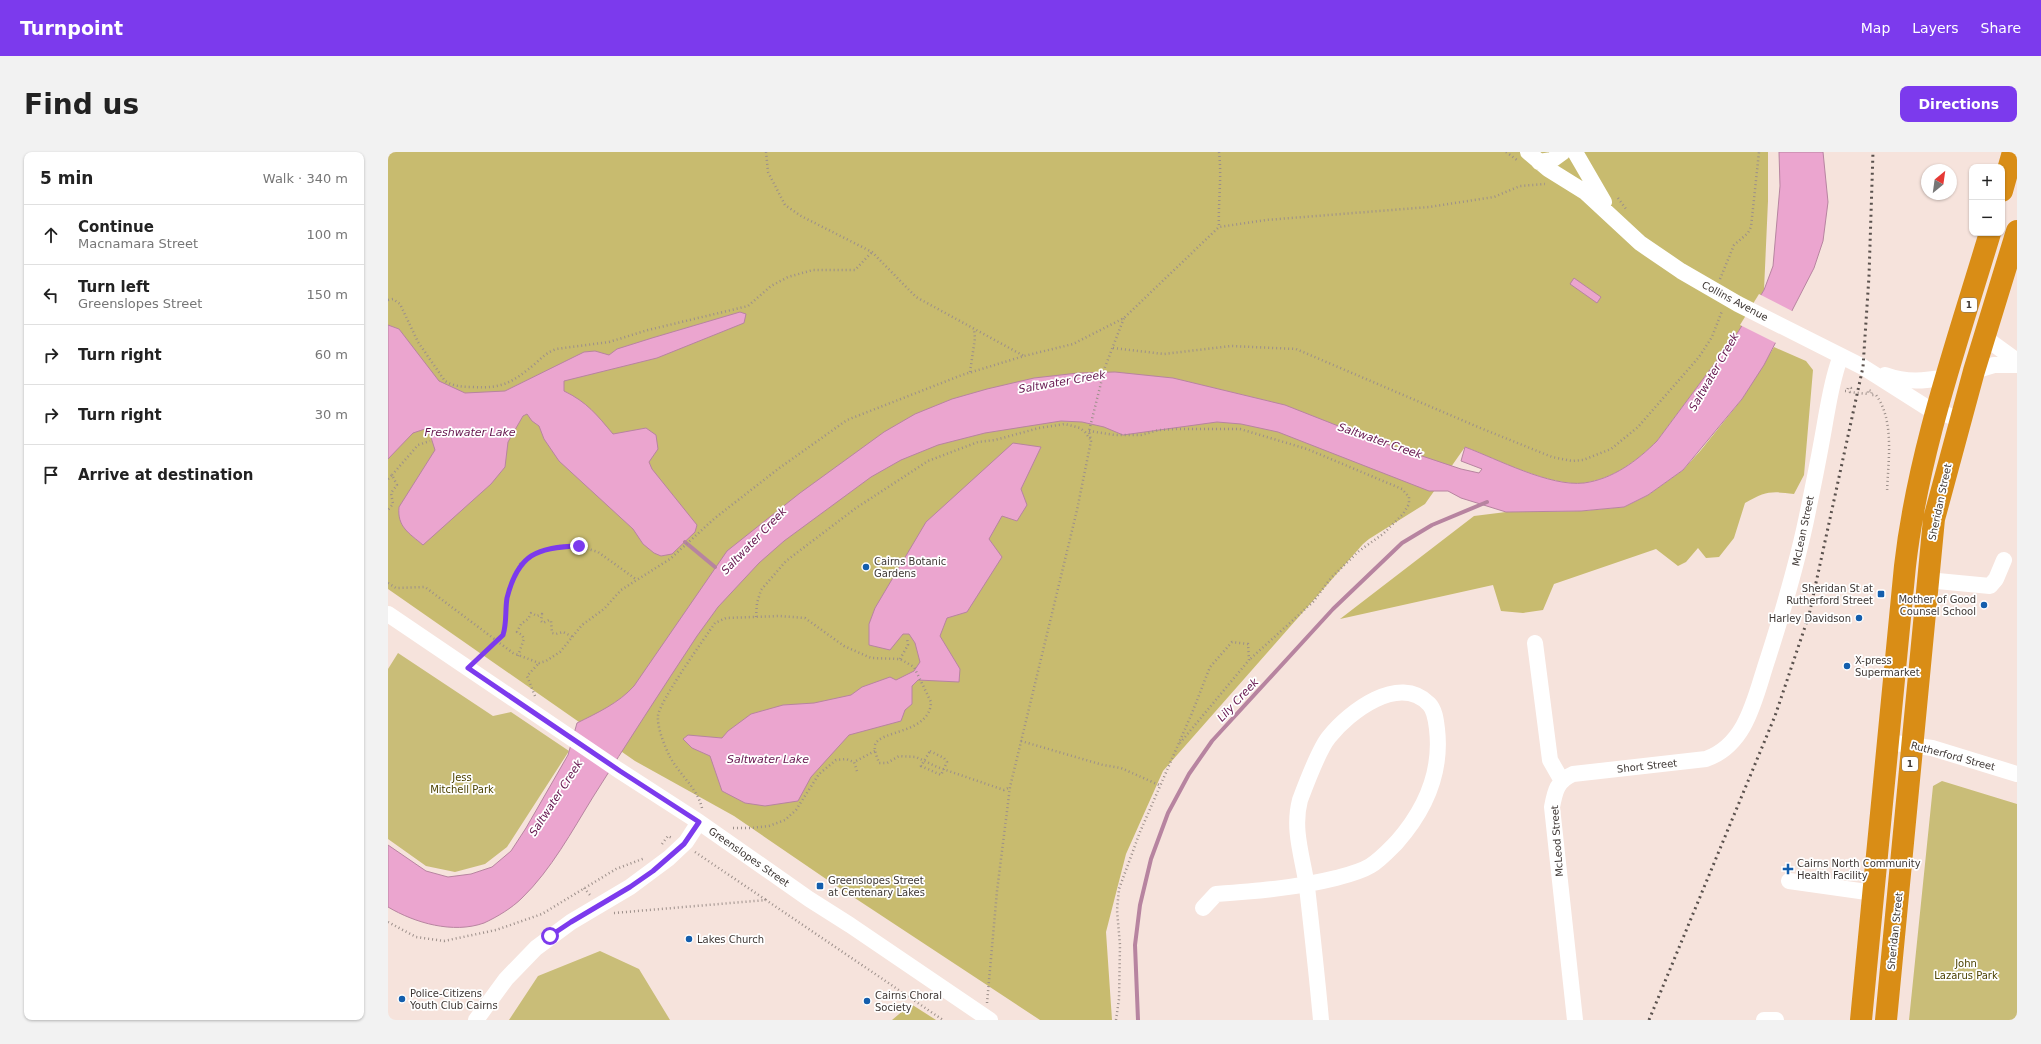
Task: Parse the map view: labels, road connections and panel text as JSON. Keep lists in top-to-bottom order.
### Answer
{
  "streets": {
    "highway": ["1", "Sheridan Street"],
    "street": [
      "Collins Avenue",
      "McLean Street",
      "Rutherford Street",
      "Short Street",
      "McLeod Street",
      "Greenslopes Street"
    ]
  },
  "crossings": [
    ["Collins Avenue", "1"],
    ["Collins Avenue", "Sheridan Street"],
    ["Collins Avenue", "McLean Street"],
    ["1", "Rutherford Street"],
    ["Sheridan Street", "Rutherford Street"],
    ["McLean Street", "Short Street"],
    ["Short Street", "McLeod Street"]
  ],
  "water": [
    "Saltwater Creek",
    "Freshwater Lake",
    "Lily Creek",
    "Saltwater Lake"
  ],
  "parks": ["Jess Mitchell Park", "John Lazarus Park"],
  "places": {
    "other": [
      "Cairns Botanic Gardens",
      "Mother of Good Counsel School",
      "Harley Davidson",
      "X-press Supermarket",
      "Lakes Church",
      "Police-Citizens Youth Club Cairns",
      "Cairns Choral Society"
    ],
    "transit": ["Sheridan St at Rutherford Street", "Greenslopes Street at Centenary Lakes"],
    "health": ["Cairns North Community Health Facility"]
  },
  "north": "top right",
  "page": {
    "header": "Turnpoint",
    "nav": ["Map", "Layers", "Share"],
    "buttons": "Directions",
    "title": "Find us",
    "heading": ["5 min", "Walk · 340 m"],
    "map_buttons": ["+", "−"],
    "list": [
      ["Continue", "Macnamara Street", "100 m"],
      ["Turn left", "Greenslopes Street", "150 m"],
      ["Turn right", "60 m"],
      ["Turn right", "30 m"],
      "Arrive at destination"
    ]
  }
}
